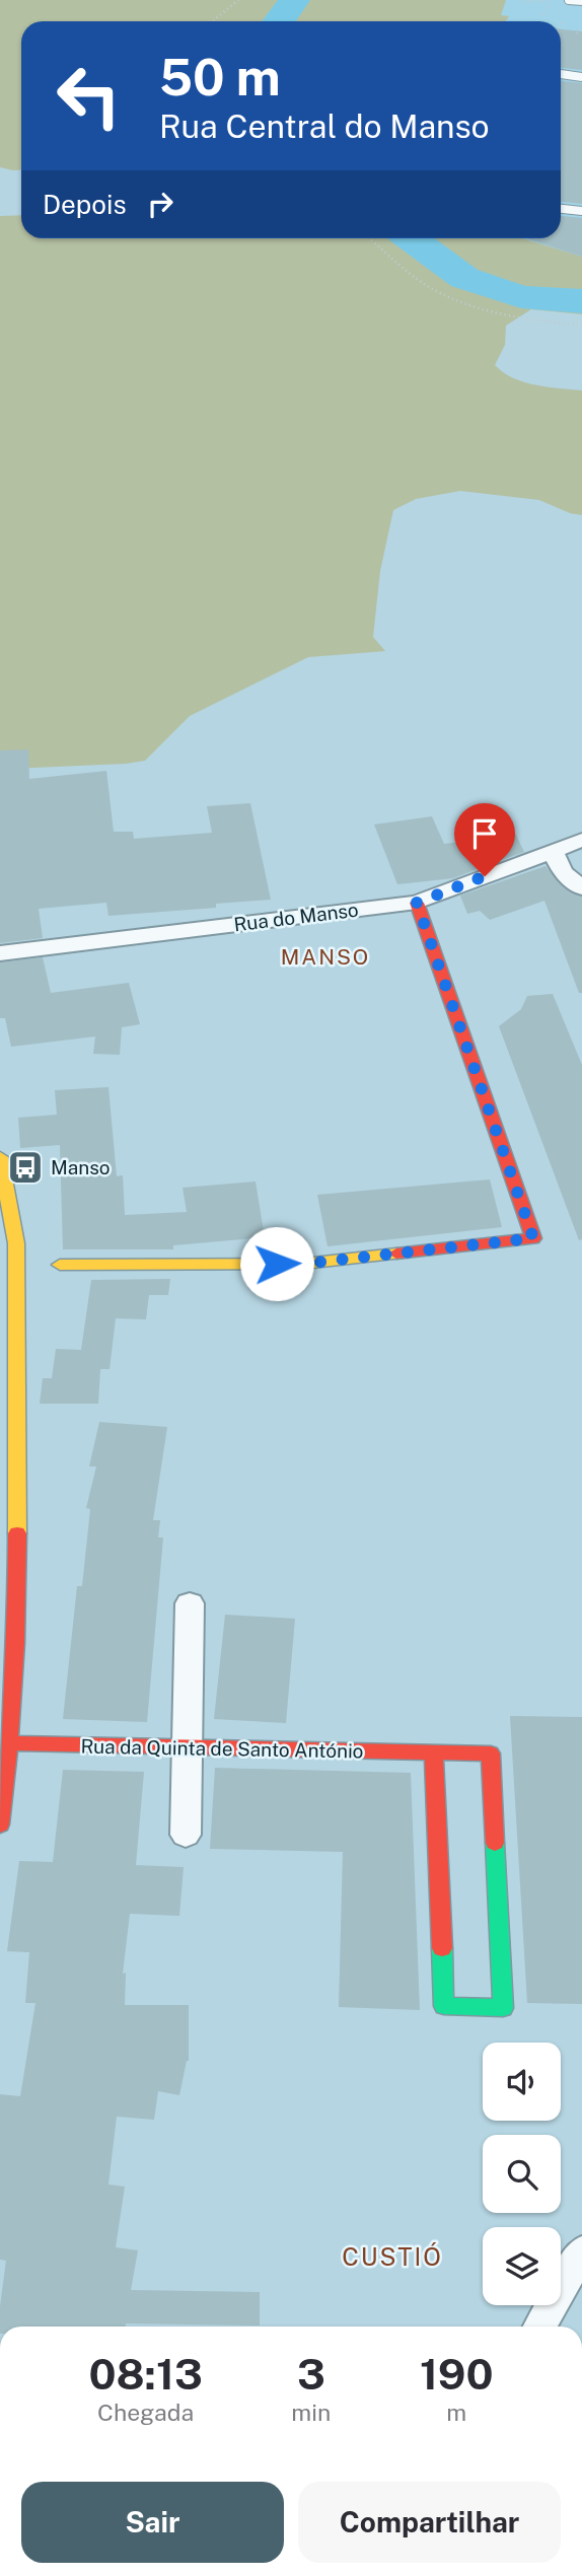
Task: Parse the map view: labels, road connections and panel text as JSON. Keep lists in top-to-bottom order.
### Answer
{
  "streets": {
    "street": ["Rua do Manso", "Rua da Quinta de Santo António"]
  },
  "districts": ["MANSO", "CUSTIÓ"],
  "places": {
    "bus stop": ["Manso"]
  },
  "page": {
    "turn": ["50 m", "Rua Central do Manso"],
    "then": "Depois",
    "eta": [
      "08:13",
      "Chegada",
      "3",
      "min",
      "190",
      "m"
    ],
    "buttons": ["Sair", "Compartilhar"]
  }
}
